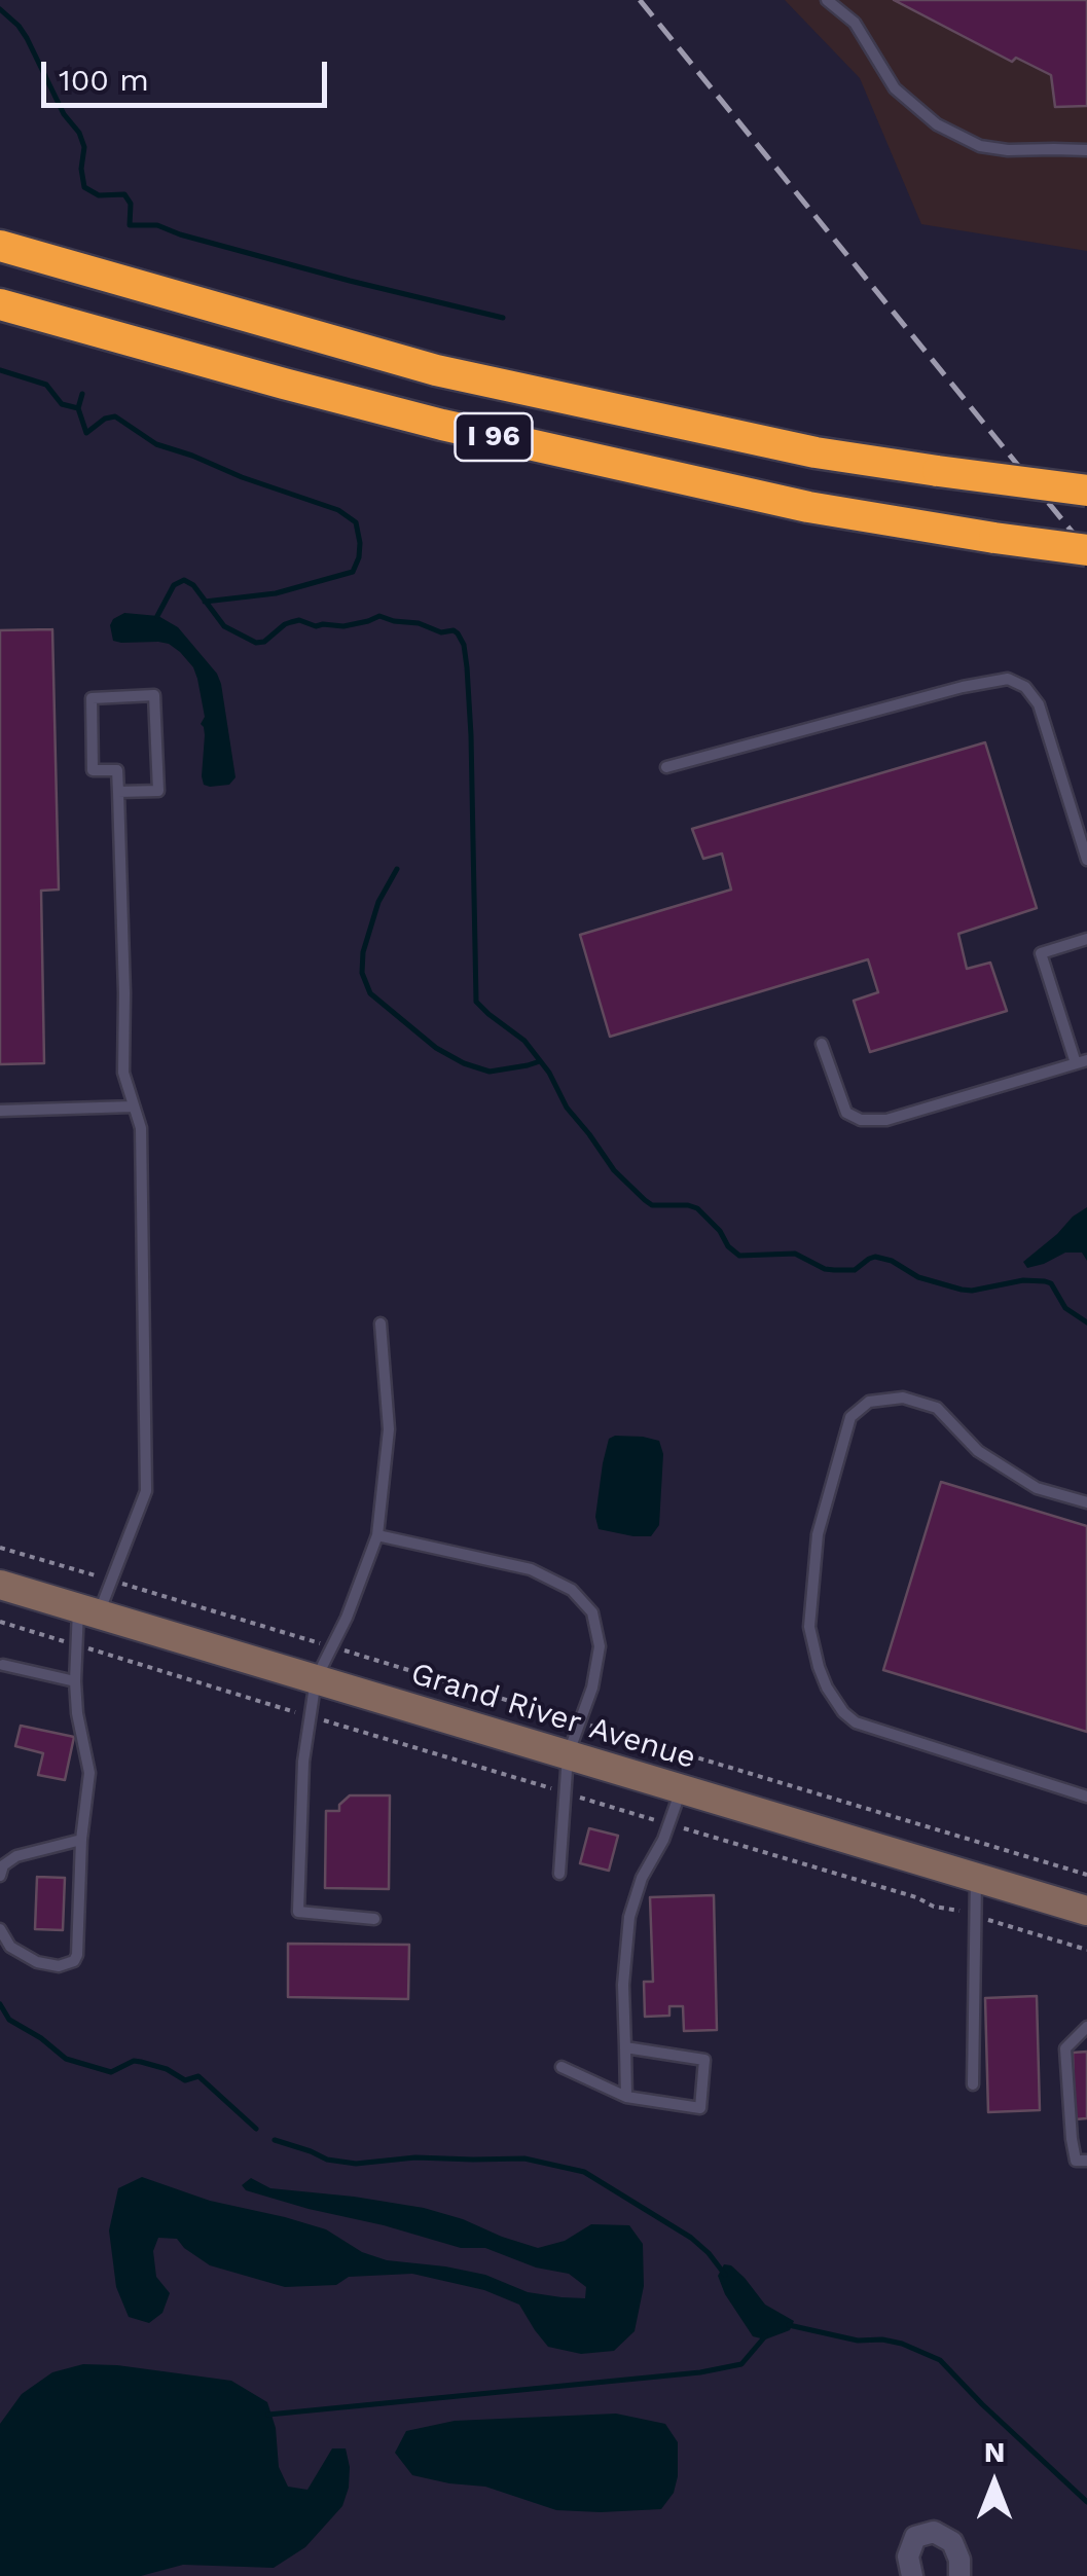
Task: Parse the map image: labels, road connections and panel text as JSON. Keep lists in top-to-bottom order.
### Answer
{
  "streets": {
    "highway": ["I 96"],
    "main road": ["Grand River Avenue"]
  },
  "scale_bar": "100 m",
  "north": "top"
}
